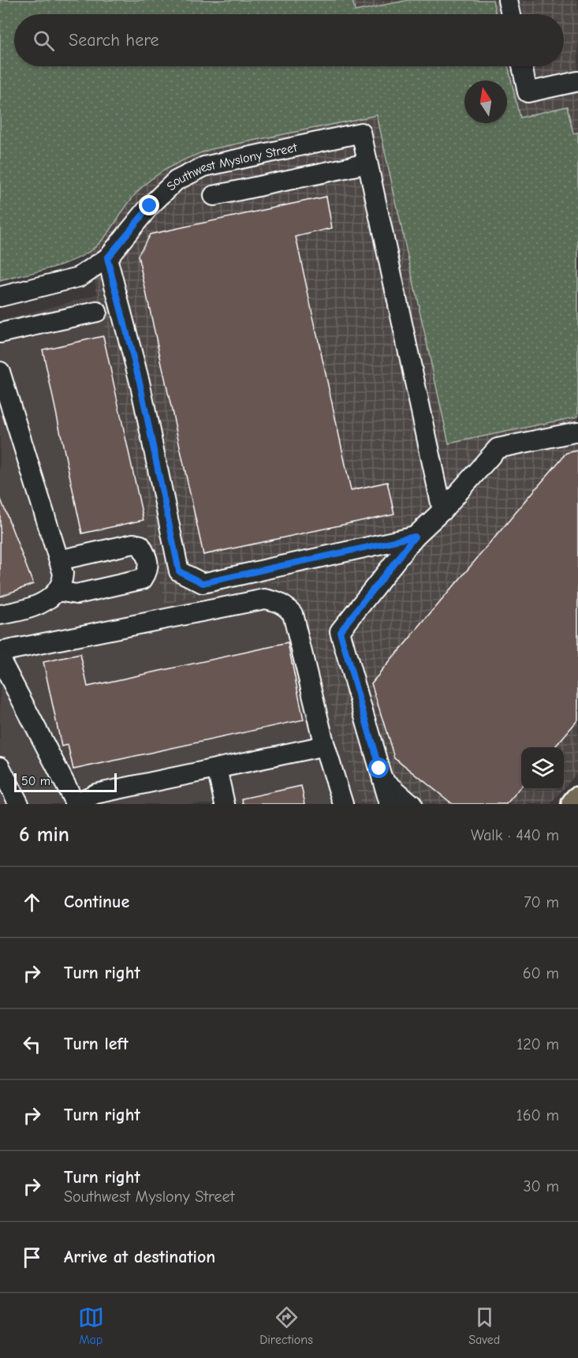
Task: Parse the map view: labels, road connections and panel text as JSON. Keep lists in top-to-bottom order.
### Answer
{
  "streets": {
    "street": ["Southwest Myslony Street"]
  },
  "scale_bar": "50 m",
  "north": "top",
  "page": {
    "search": "Search here",
    "scale": "50 m",
    "heading": ["6 min", "Walk · 440 m"],
    "list": [
      ["Continue", "70 m"],
      ["Turn right", "60 m"],
      ["Turn left", "120 m"],
      ["Turn right", "160 m"],
      ["Turn right", "Southwest Myslony Street", "30 m"],
      "Arrive at destination"
    ],
    "nav": ["Map", "Directions", "Saved"]
  }
}
